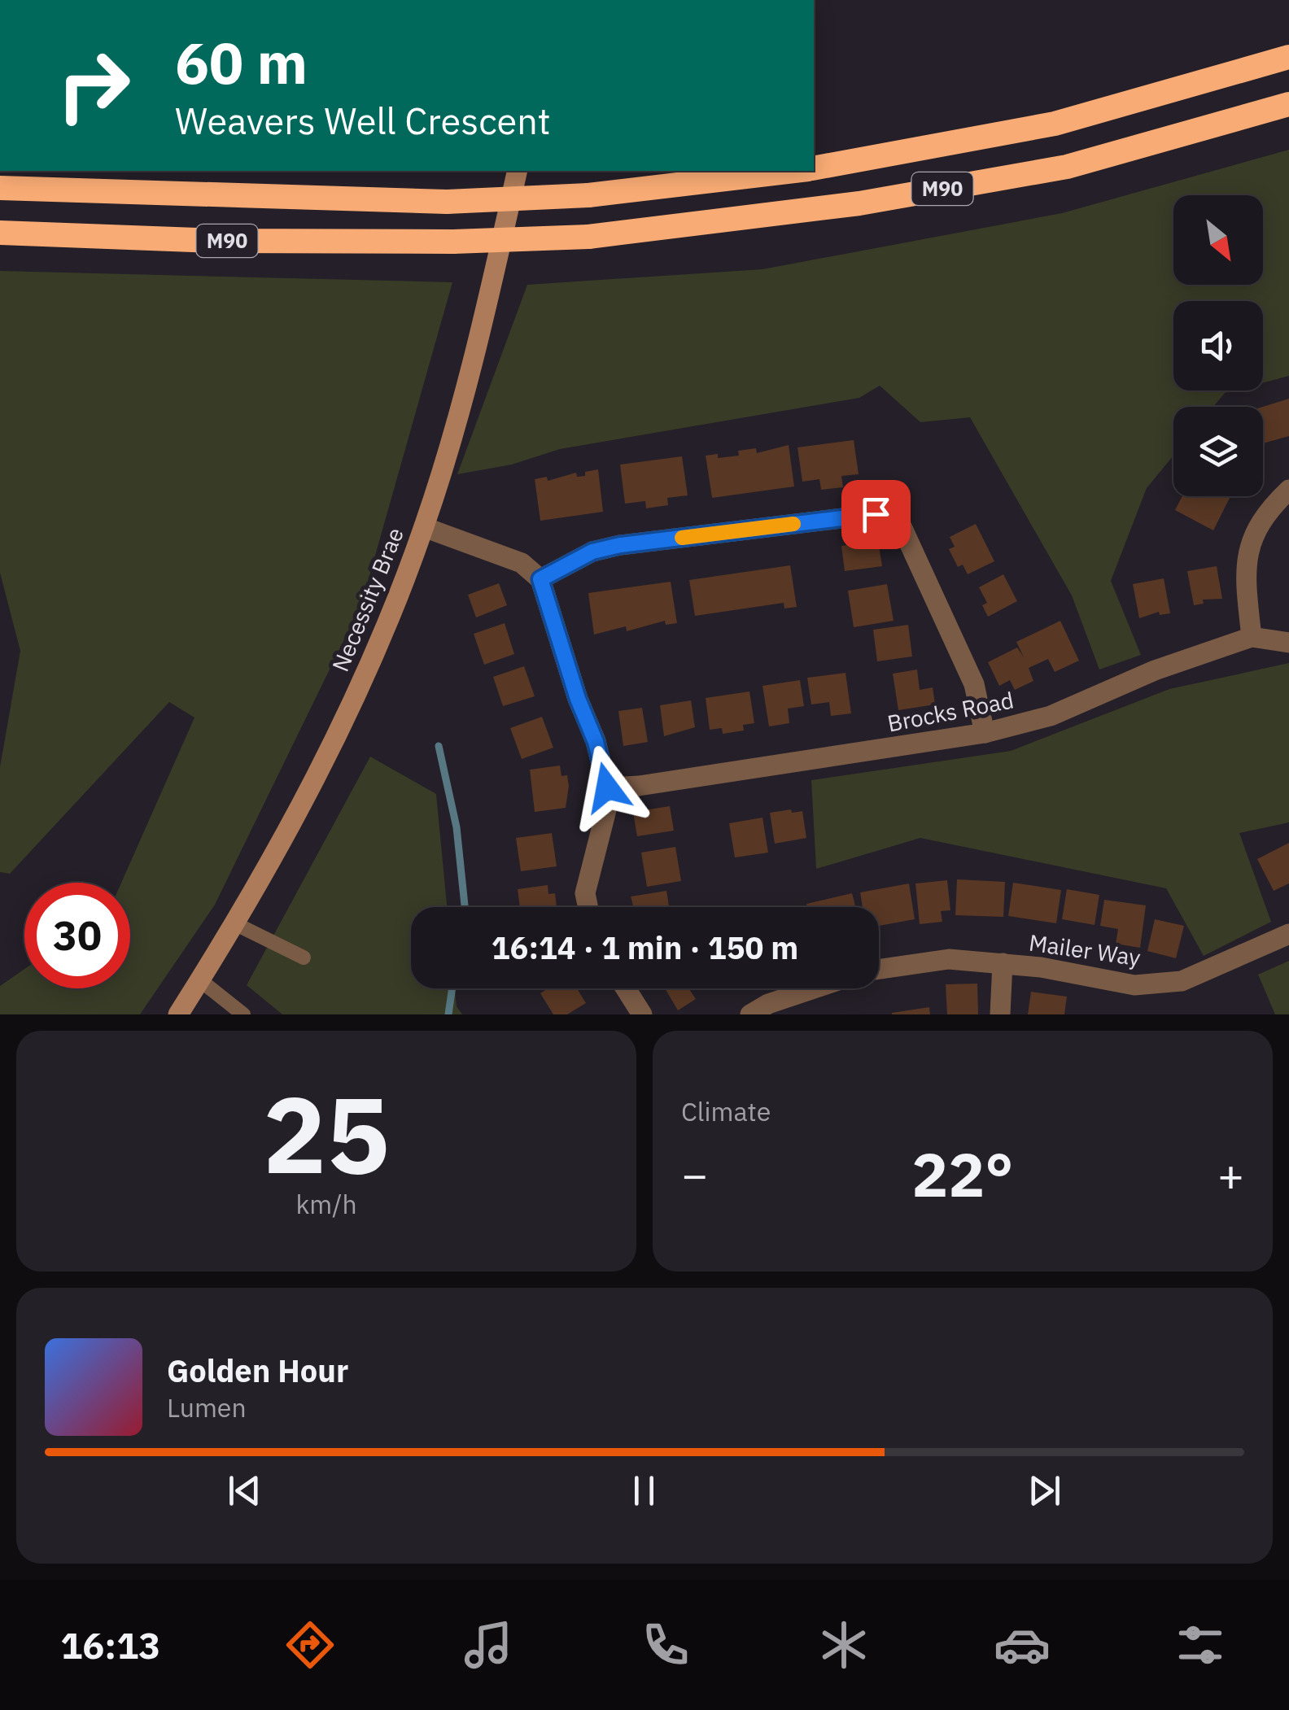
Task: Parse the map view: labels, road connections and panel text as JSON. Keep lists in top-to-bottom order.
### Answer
{
  "streets": {
    "highway": ["M90"],
    "main road": ["Necessity Brae"],
    "street": ["Brocks Road", "Mailer Way"]
  },
  "north": "bottom right",
  "page": {
    "turn": ["60 m", "Weavers Well Crescent"],
    "limit": "30",
    "trip": "16:14 · 1 min · 150 m",
    "tile": [
      ["25", "km/h"],
      "Climate"
    ],
    "heat": ["−", "22°", "+"],
    "song": ["Golden Hour", "Lumen"],
    "tabs": "16:13"
  }
}
